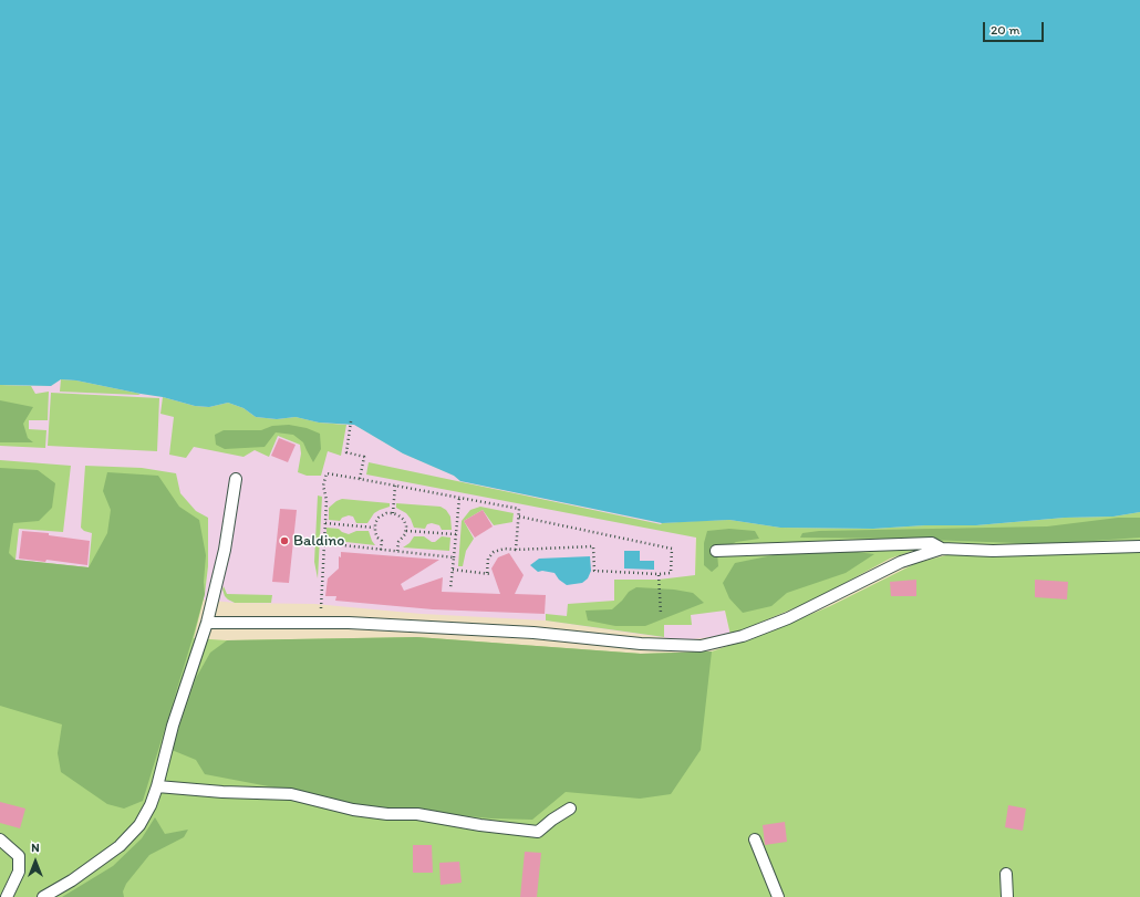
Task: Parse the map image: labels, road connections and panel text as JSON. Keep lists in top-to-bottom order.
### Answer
{
  "places": ["Baldino"],
  "scale_bar": "20 m",
  "north": "top"
}
